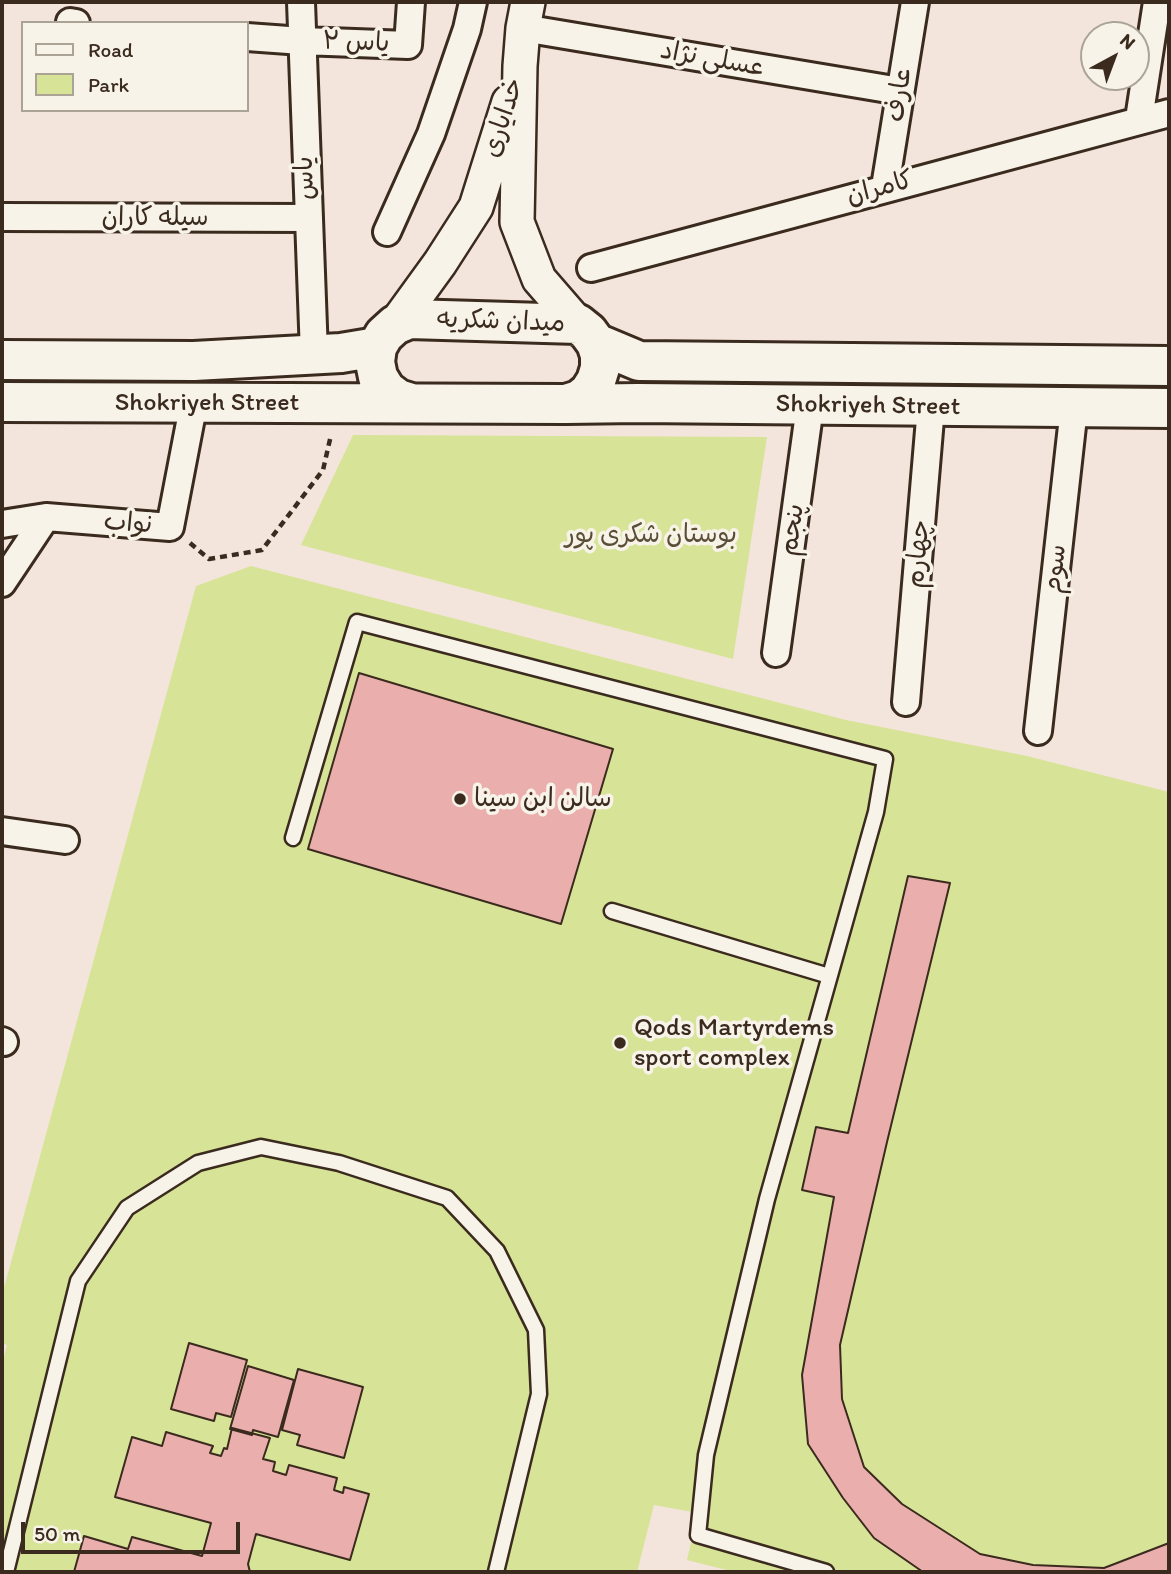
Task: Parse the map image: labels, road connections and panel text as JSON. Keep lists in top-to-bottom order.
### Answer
{
  "streets": {
    "main road": ["میدان شکریه", "Shokriyeh Street"],
    "street": [
      "یاس ۲",
      "عسلی نژاد",
      "عارف",
      "خدایاری",
      "یاس",
      "کامران",
      "سیله کاران",
      "نواب",
      "پنجم",
      "چهارم",
      "سوم"
    ]
  },
  "crossings": [
    ["یاس ۲", "یاس"],
    ["عسلی نژاد", "عارف"],
    ["عارف", "کامران"],
    ["خدایاری", "میدان شکریه"],
    ["خدایاری", "Shokriyeh Street"],
    ["یاس", "سیله کاران"],
    ["یاس", "Shokriyeh Street"],
    ["میدان شکریه", "Shokriyeh Street"],
    ["Shokriyeh Street", "نواب"],
    ["Shokriyeh Street", "پنجم"],
    ["Shokriyeh Street", "چهارم"],
    ["Shokriyeh Street", "سوم"]
  ],
  "parks": ["بوستان شکری پور"],
  "places": ["سالن ابن سینا", "Qods Martyrdems sport complex"],
  "legend": ["Road", "Park"],
  "scale_bar": "50 m",
  "north": "top right"
}
